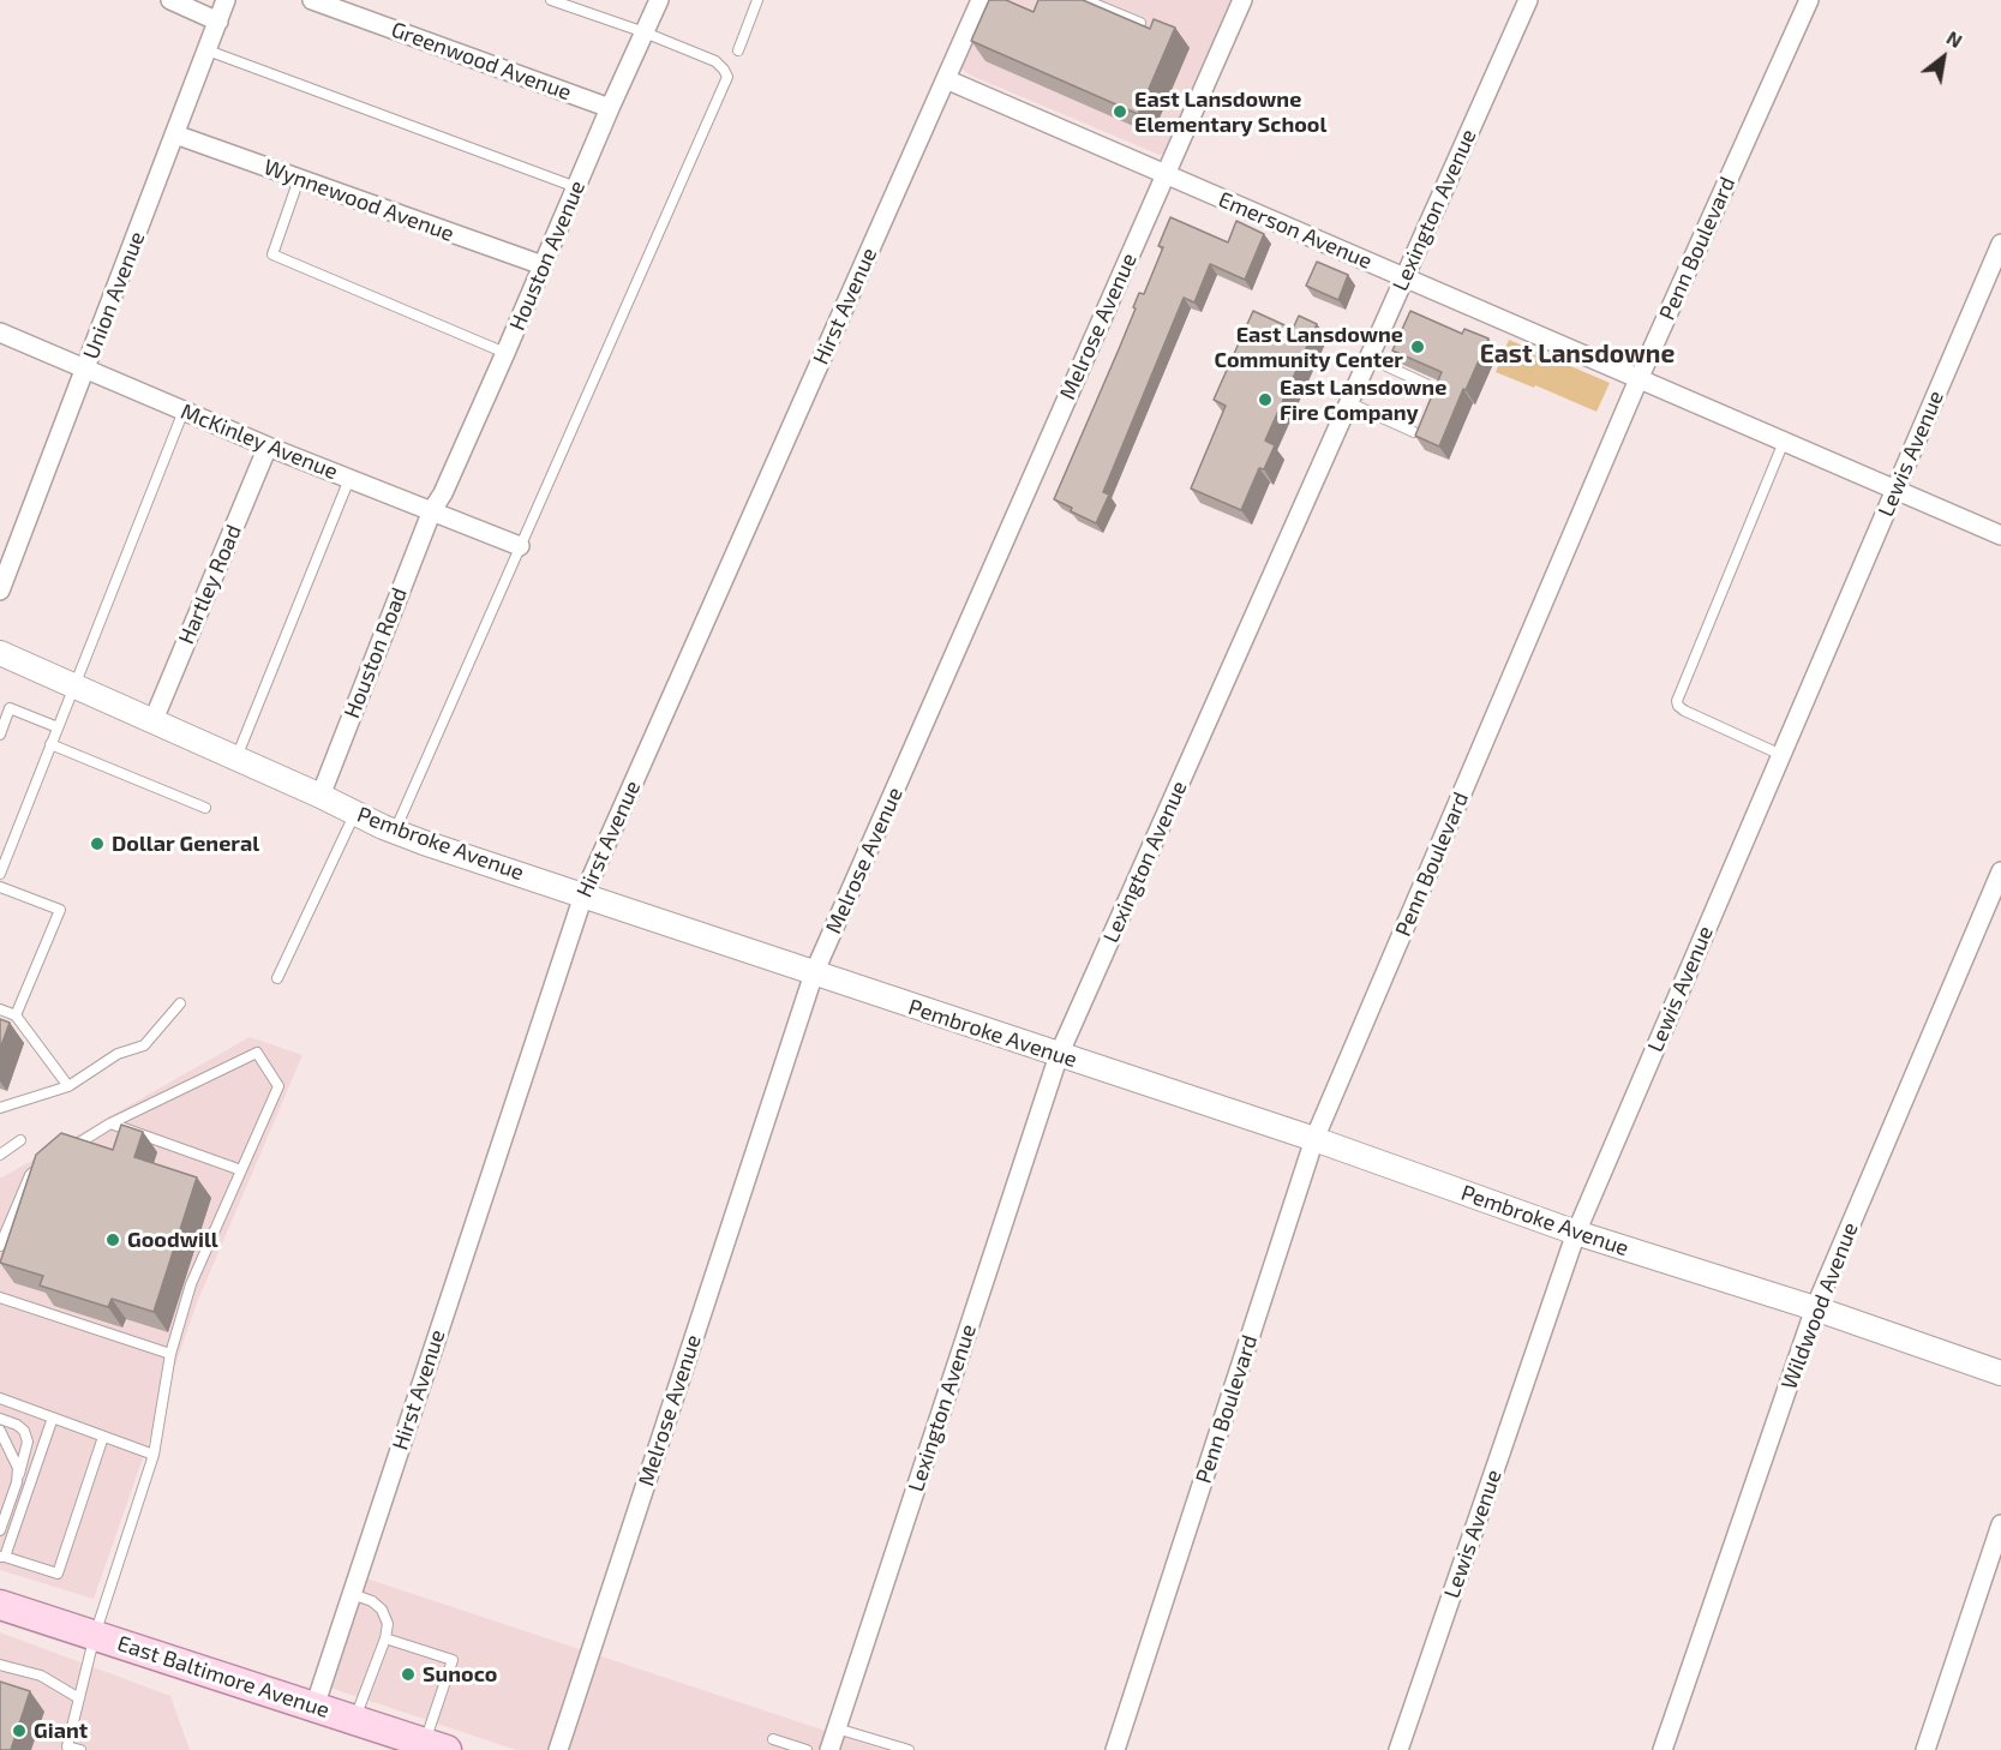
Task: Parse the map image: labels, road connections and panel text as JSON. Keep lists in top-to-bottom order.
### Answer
{
  "streets": {
    "main road": ["East Baltimore Avenue"],
    "street": [
      "Greenwood Avenue",
      "Wynnewood Avenue",
      "Lexington Avenue",
      "Emerson Avenue",
      "Penn Boulevard",
      "Houston Avenue",
      "Union Avenue",
      "Hirst Avenue",
      "Melrose Avenue",
      "McKinley Avenue",
      "Lewis Avenue",
      "Hartley Road",
      "Houston Road",
      "Pembroke Avenue",
      "Wildwood Avenue"
    ]
  },
  "crossings": [
    ["Greenwood Avenue", "Houston Avenue"],
    ["Wynnewood Avenue", "Houston Avenue"],
    ["Wynnewood Avenue", "Union Avenue"],
    ["Lexington Avenue", "Emerson Avenue"],
    ["Lexington Avenue", "Pembroke Avenue"],
    ["Emerson Avenue", "Penn Boulevard"],
    ["Emerson Avenue", "Hirst Avenue"],
    ["Emerson Avenue", "Melrose Avenue"],
    ["Emerson Avenue", "Lewis Avenue"],
    ["Penn Boulevard", "Pembroke Avenue"],
    ["Houston Avenue", "McKinley Avenue"],
    ["Houston Avenue", "Houston Road"],
    ["Union Avenue", "McKinley Avenue"],
    ["Hirst Avenue", "Pembroke Avenue"],
    ["Hirst Avenue", "East Baltimore Avenue"],
    ["Melrose Avenue", "Pembroke Avenue"],
    ["McKinley Avenue", "Hartley Road"],
    ["McKinley Avenue", "Houston Road"],
    ["Lewis Avenue", "Pembroke Avenue"],
    ["Hartley Road", "Pembroke Avenue"],
    ["Houston Road", "Pembroke Avenue"],
    ["Pembroke Avenue", "Wildwood Avenue"]
  ],
  "districts": ["East Lansdowne"],
  "places": [
    "East Lansdowne Elementary School",
    "East Lansdowne Community Center",
    "East Lansdowne Fire Company",
    "Dollar General",
    "Goodwill",
    "Sunoco",
    "Giant"
  ],
  "north": "top right"
}
